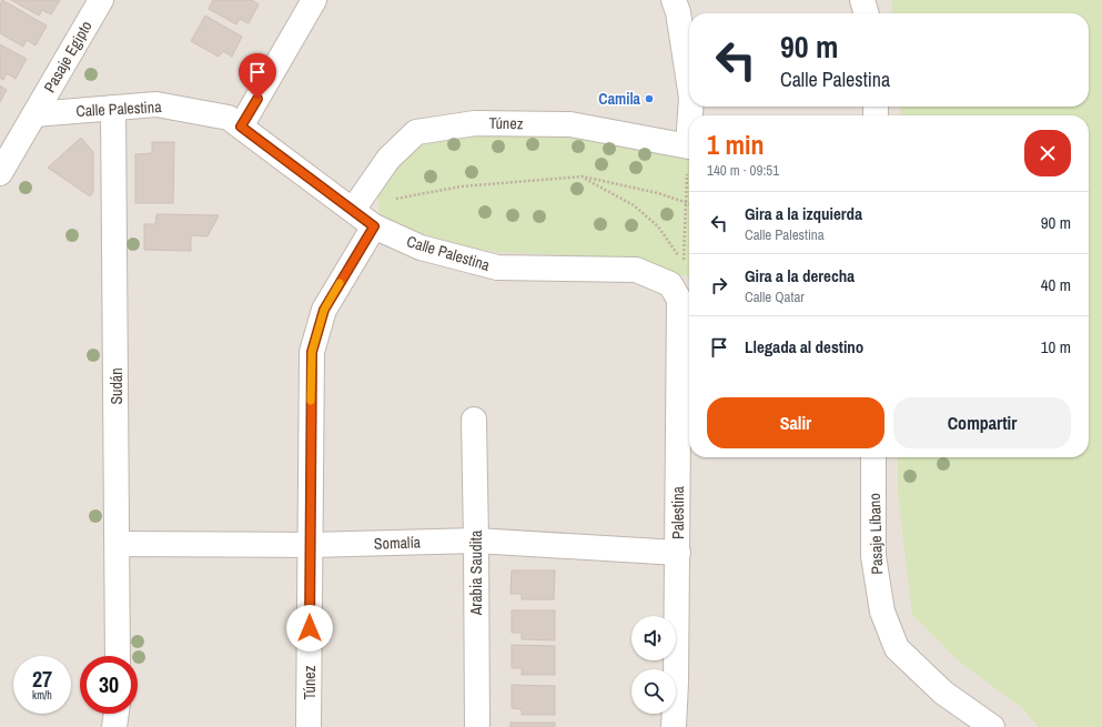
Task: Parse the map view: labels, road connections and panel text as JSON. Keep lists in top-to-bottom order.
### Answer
{
  "streets": {
    "street": [
      "Pasaje Egipto",
      "Calle Palestina",
      "Túnez",
      "Sudán",
      "Palestina",
      "Pasaje Líbano",
      "Somalía",
      "Arabia Saudita"
    ]
  },
  "crossings": [
    ["Pasaje Egipto", "Calle Palestina"],
    ["Calle Palestina", "Túnez"],
    ["Calle Palestina", "Sudán"],
    ["Calle Palestina", "Palestina"],
    ["Túnez", "Somalía"],
    ["Sudán", "Somalía"],
    ["Palestina", "Somalía"],
    ["Somalía", "Arabia Saudita"]
  ],
  "places": ["Camila"],
  "page": {
    "turn": ["90 m", "Calle Palestina"],
    "heading": ["1 min", "140 m · 09:51"],
    "list": [
      {
        "name": "Gira a la izquierda",
        "note": "Calle Palestina",
        "value": "90 m"
      },
      {
        "name": "Gira a la derecha",
        "note": "Calle Qatar",
        "value": "40 m"
      },
      {
        "name": "Llegada al destino",
        "value": "10 m"
      }
    ],
    "buttons": ["Salir", "Compartir"],
    "speed": "27 km/h",
    "limit": "30"
  }
}
